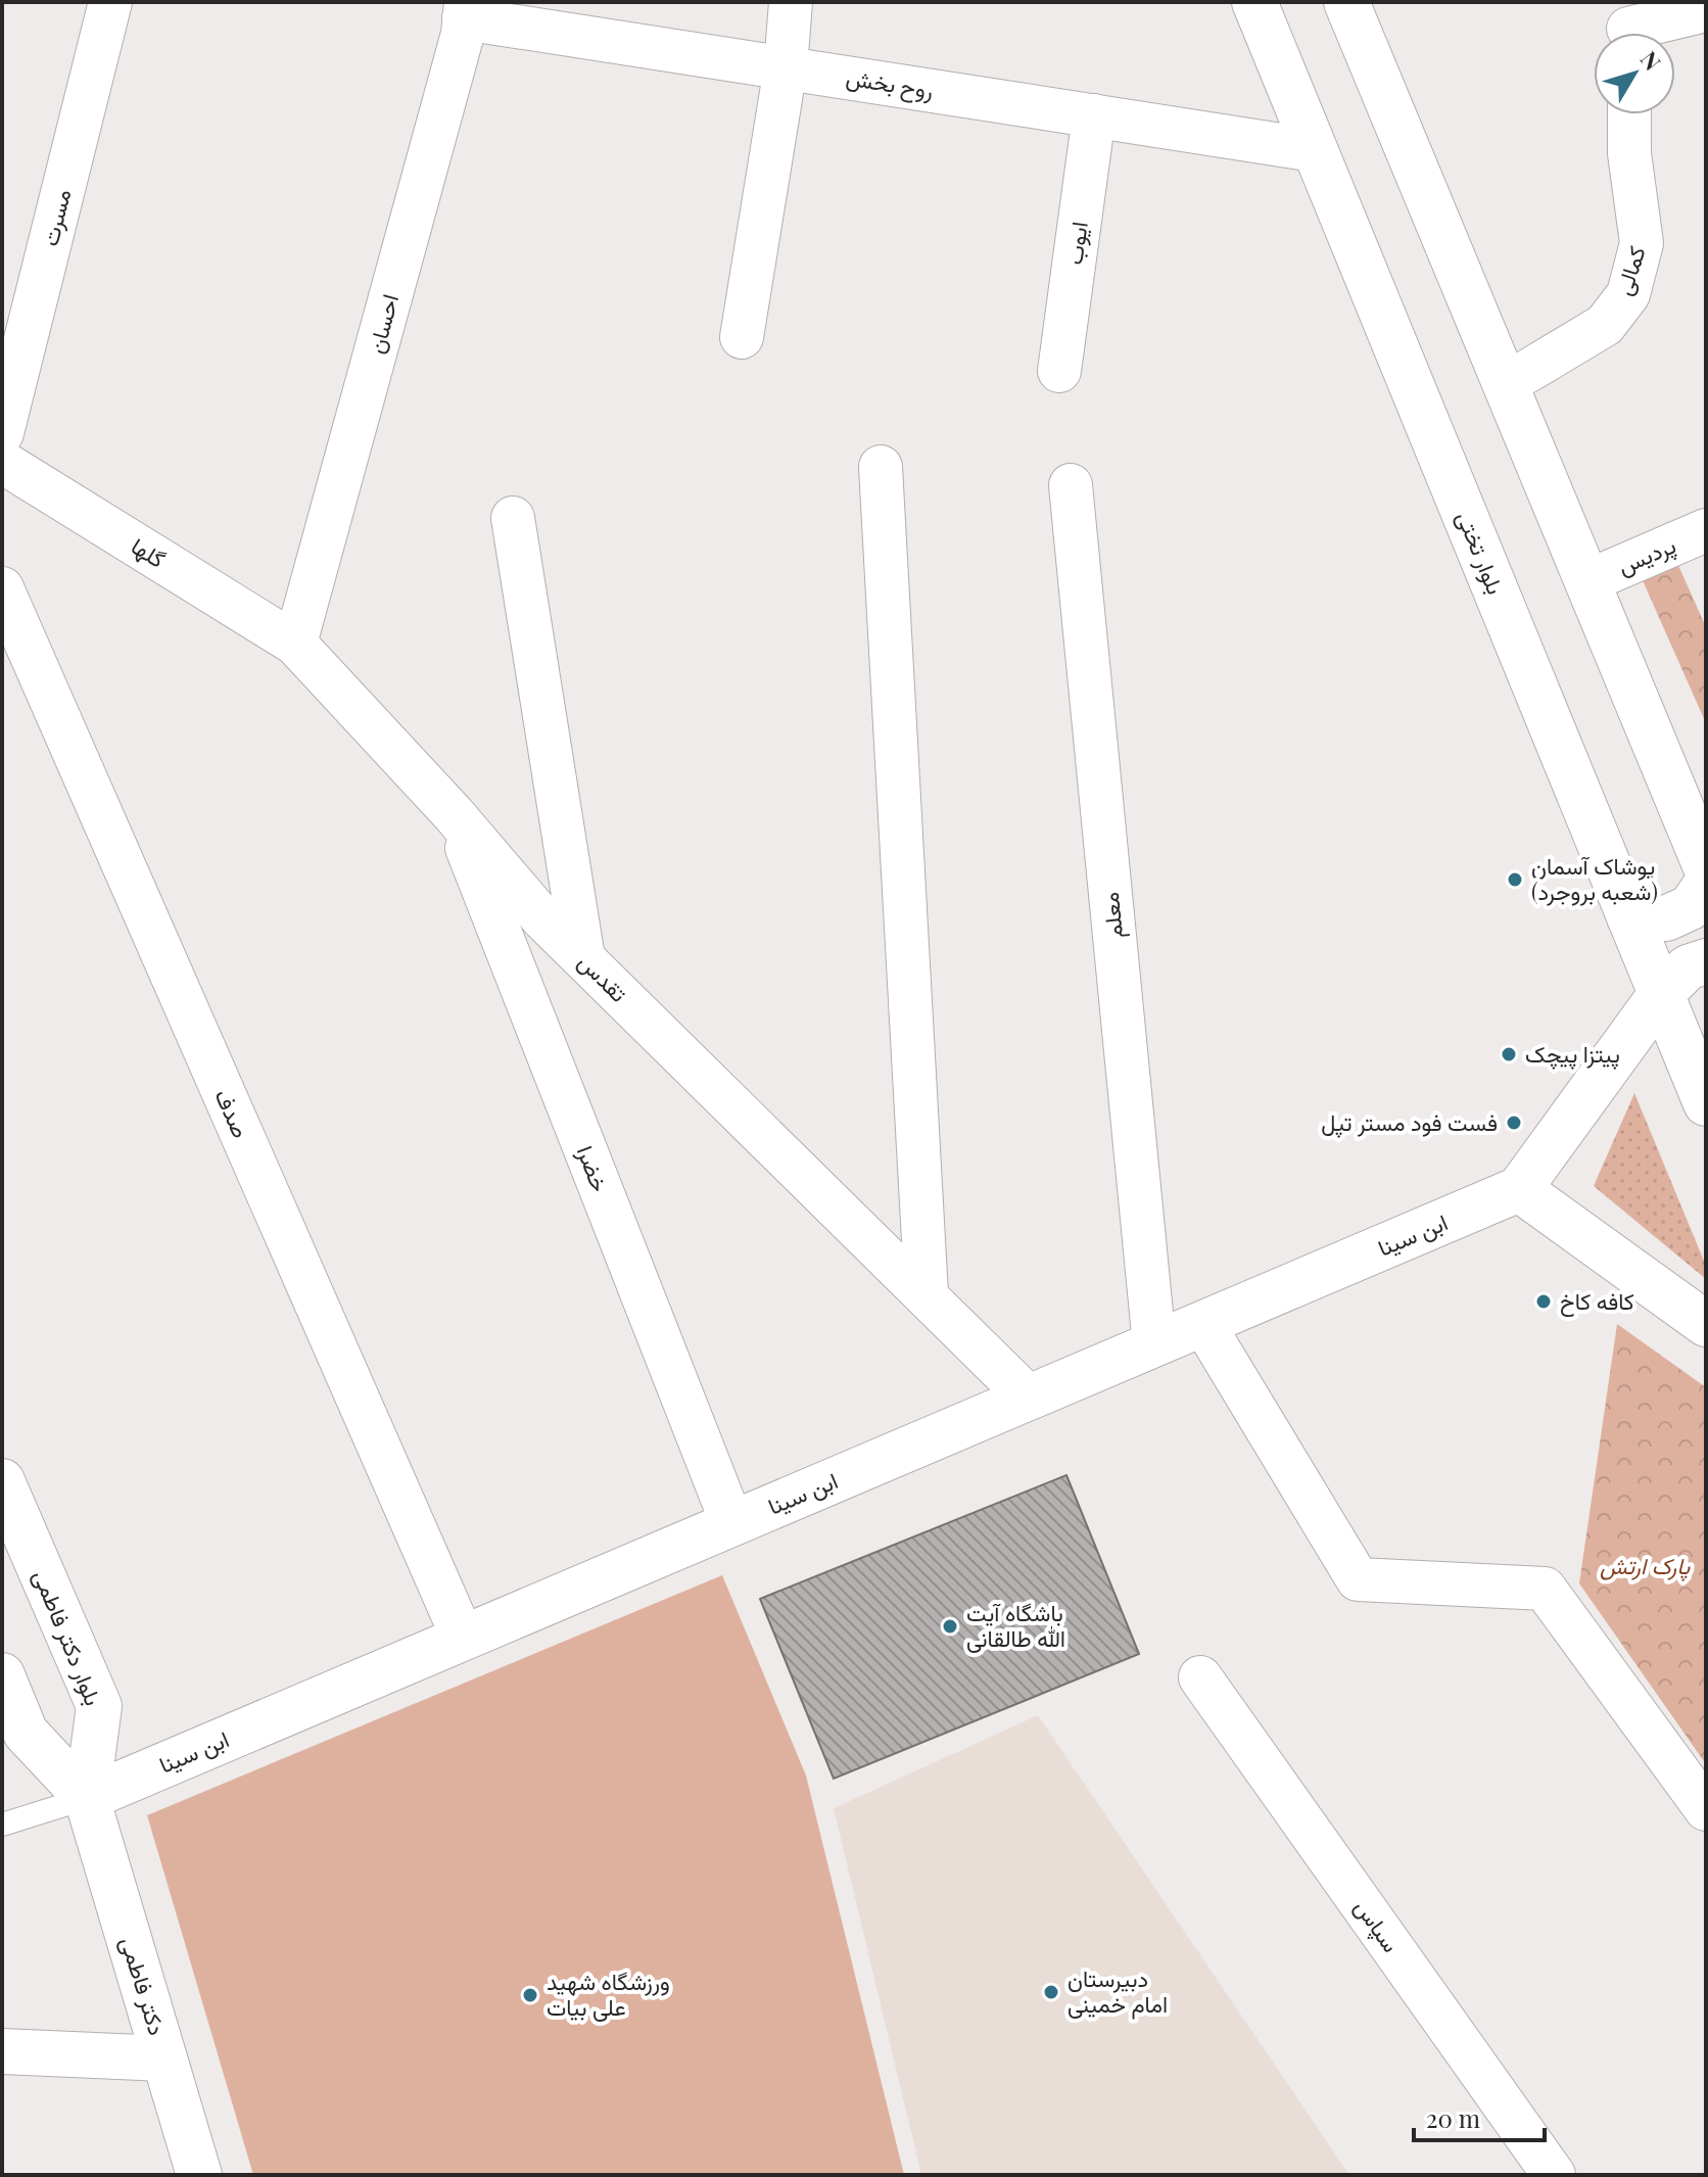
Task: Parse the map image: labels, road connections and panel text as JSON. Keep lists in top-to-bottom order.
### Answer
{
  "streets": {
    "main road": [
      "بلوار تختی",
      "ابن سینا",
      "بلوار دکتر فاطمی",
      "دکتر فاطمی"
    ],
    "street": [
      "روح بخش",
      "مسرت",
      "ایوب",
      "کمالی",
      "احسان",
      "گلها",
      "پردیس",
      "معلم",
      "تقدس",
      "صدف",
      "خضرا",
      "سپاس"
    ]
  },
  "crossings": [
    ["روح بخش", "ایوب"],
    ["روح بخش", "احسان"],
    ["روح بخش", "بلوار تختی"],
    ["احسان", "گلها"],
    ["احسان", "تقدس"],
    ["گلها", "تقدس"],
    ["معلم", "ابن سینا"],
    ["تقدس", "خضرا"],
    ["تقدس", "ابن سینا"],
    ["صدف", "ابن سینا"],
    ["خضرا", "ابن سینا"],
    ["ابن سینا", "بلوار دکتر فاطمی"],
    ["ابن سینا", "دکتر فاطمی"],
    ["بلوار دکتر فاطمی", "دکتر فاطمی"]
  ],
  "parks": ["پارک ارتش"],
  "places": [
    "پوشاک آسمان (شعبه بروجرد)",
    "پیتزا پیچک",
    "فست فود مستر تپل",
    "کافه کاخ",
    "باشگاه آیت الله طالقانی",
    "دبیرستان امام خمینی",
    "ورزشگاه شهید علی بیات"
  ],
  "scale_bar": "20 m",
  "north": "top right"
}
